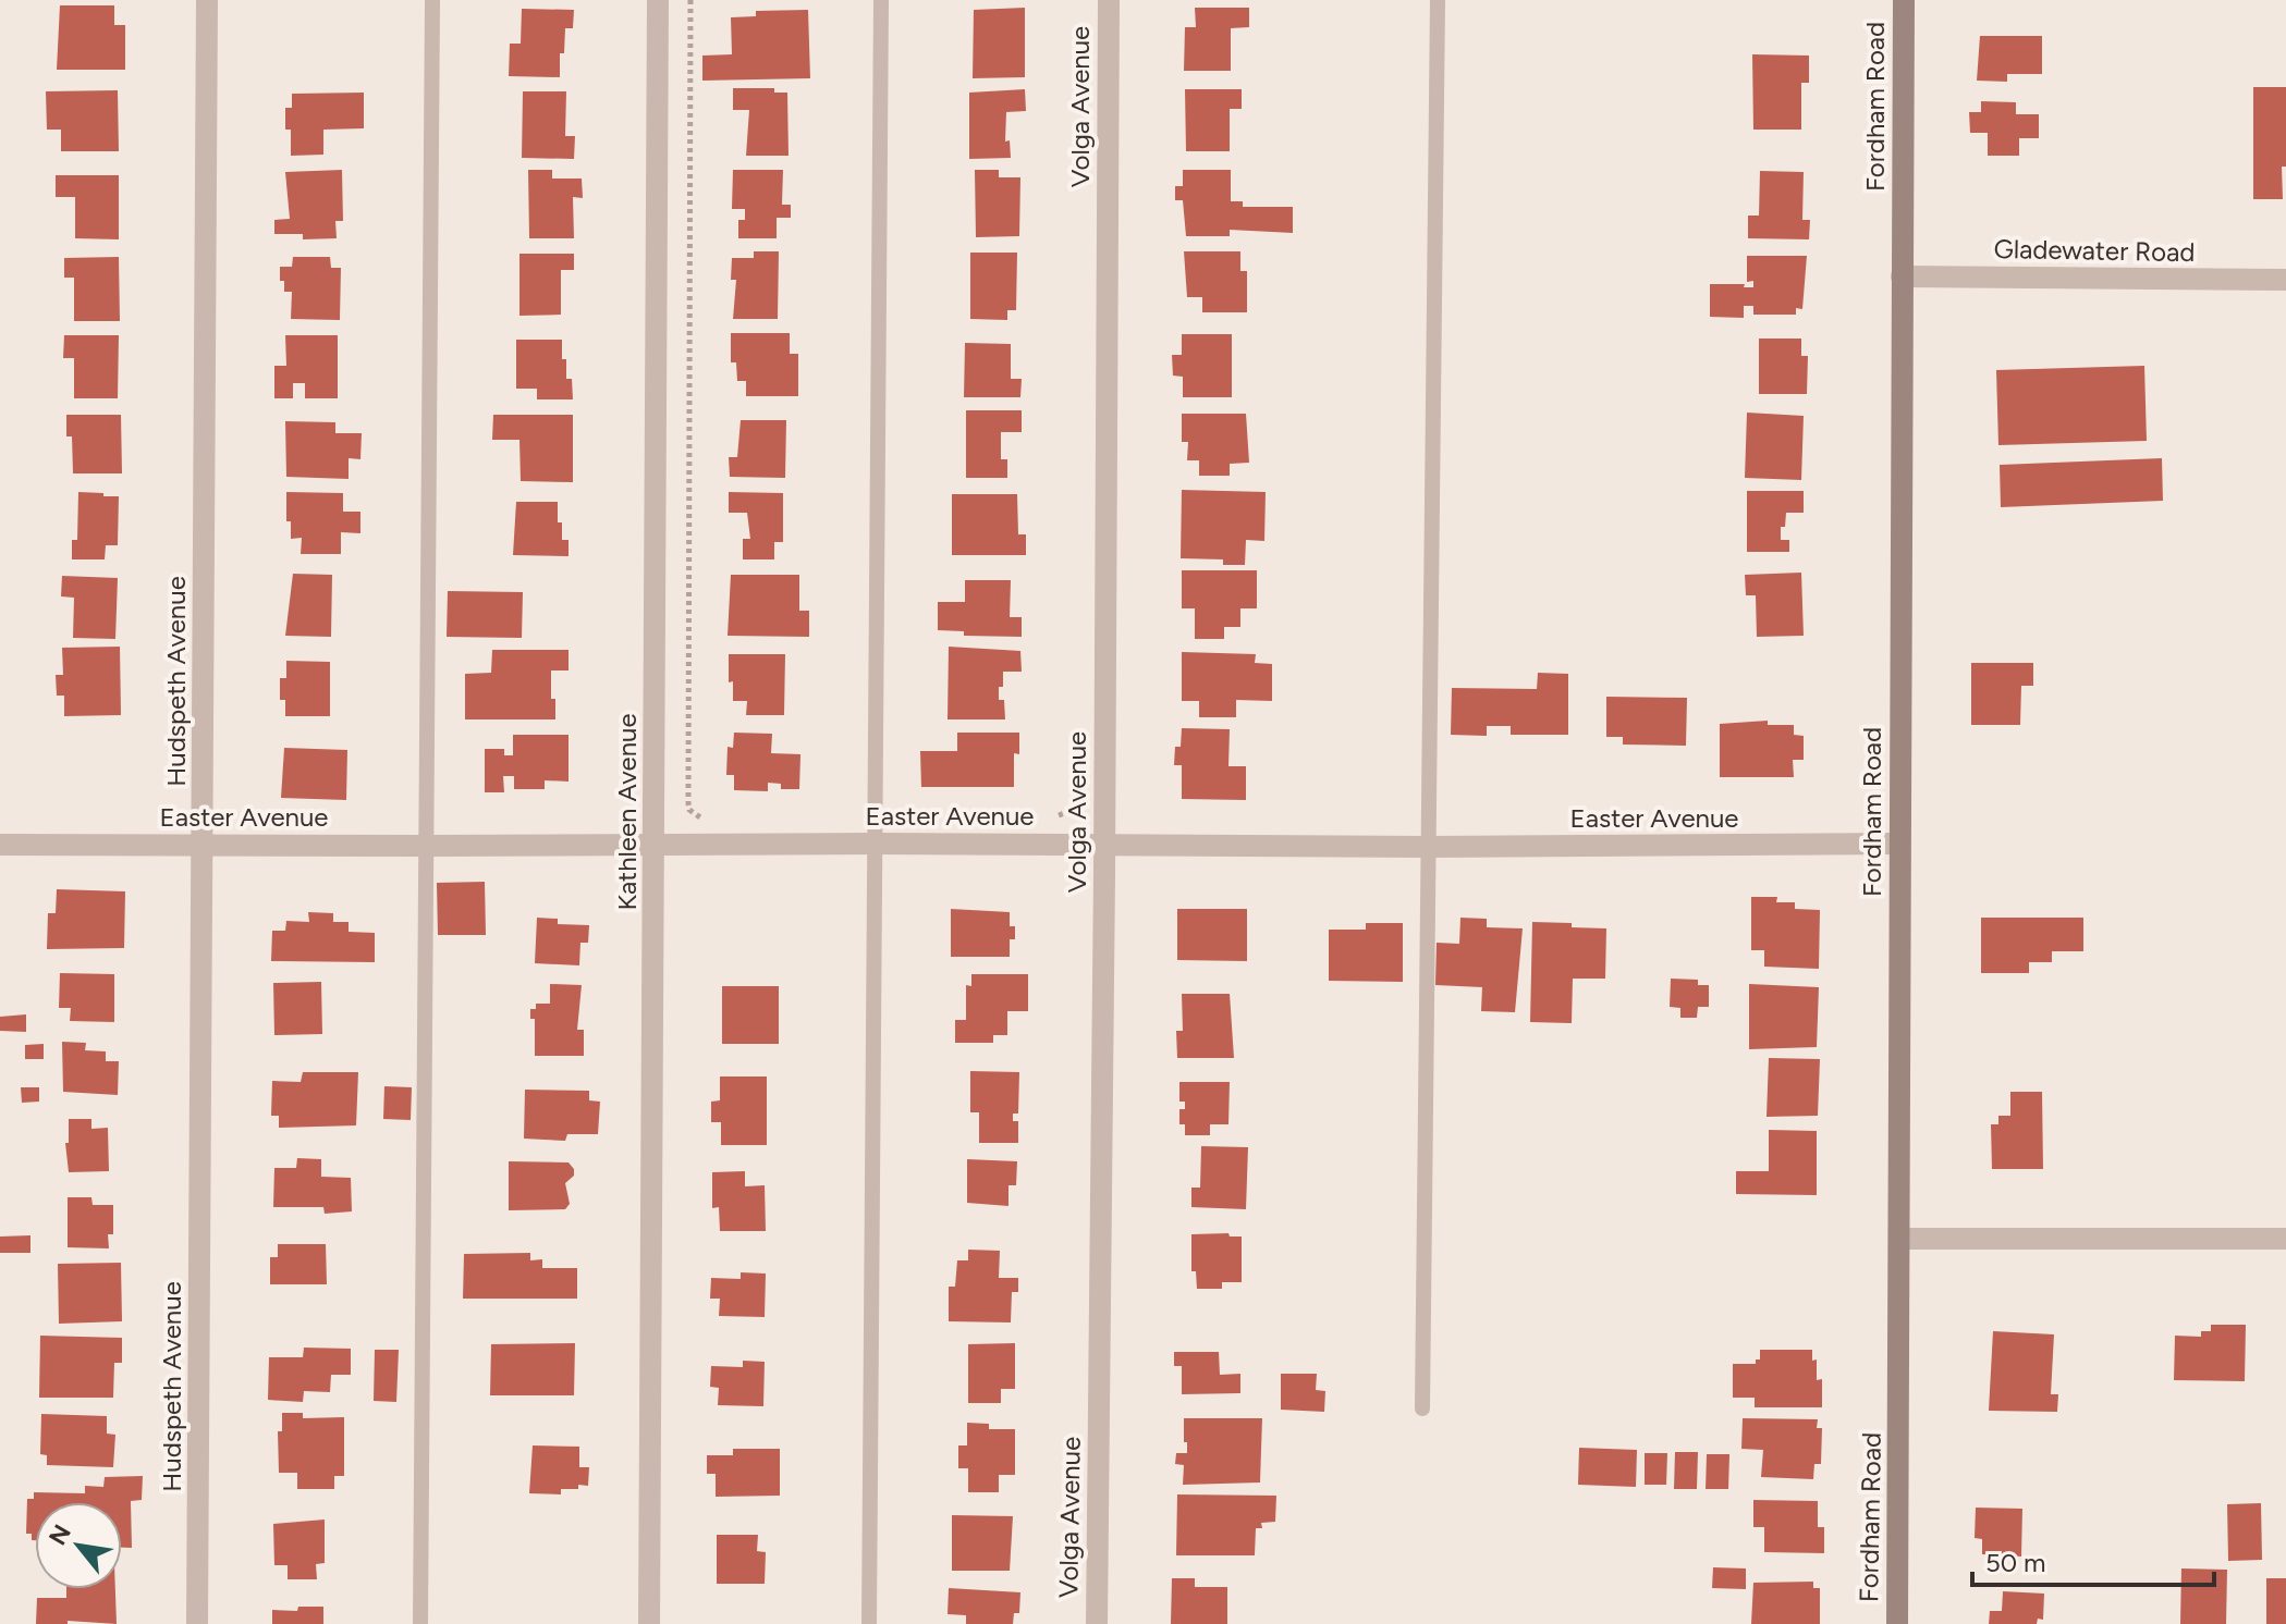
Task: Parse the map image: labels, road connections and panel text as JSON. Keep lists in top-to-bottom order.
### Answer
{
  "streets": {
    "street": [
      "Volga Avenue",
      "Fordham Road",
      "Gladewater Road",
      "Hudspeth Avenue",
      "Kathleen Avenue",
      "Easter Avenue"
    ]
  },
  "crossings": [
    ["Volga Avenue", "Easter Avenue"],
    ["Fordham Road", "Gladewater Road"],
    ["Fordham Road", "Easter Avenue"],
    ["Hudspeth Avenue", "Easter Avenue"],
    ["Kathleen Avenue", "Easter Avenue"]
  ],
  "scale_bar": "50 m",
  "north": "top left"
}
